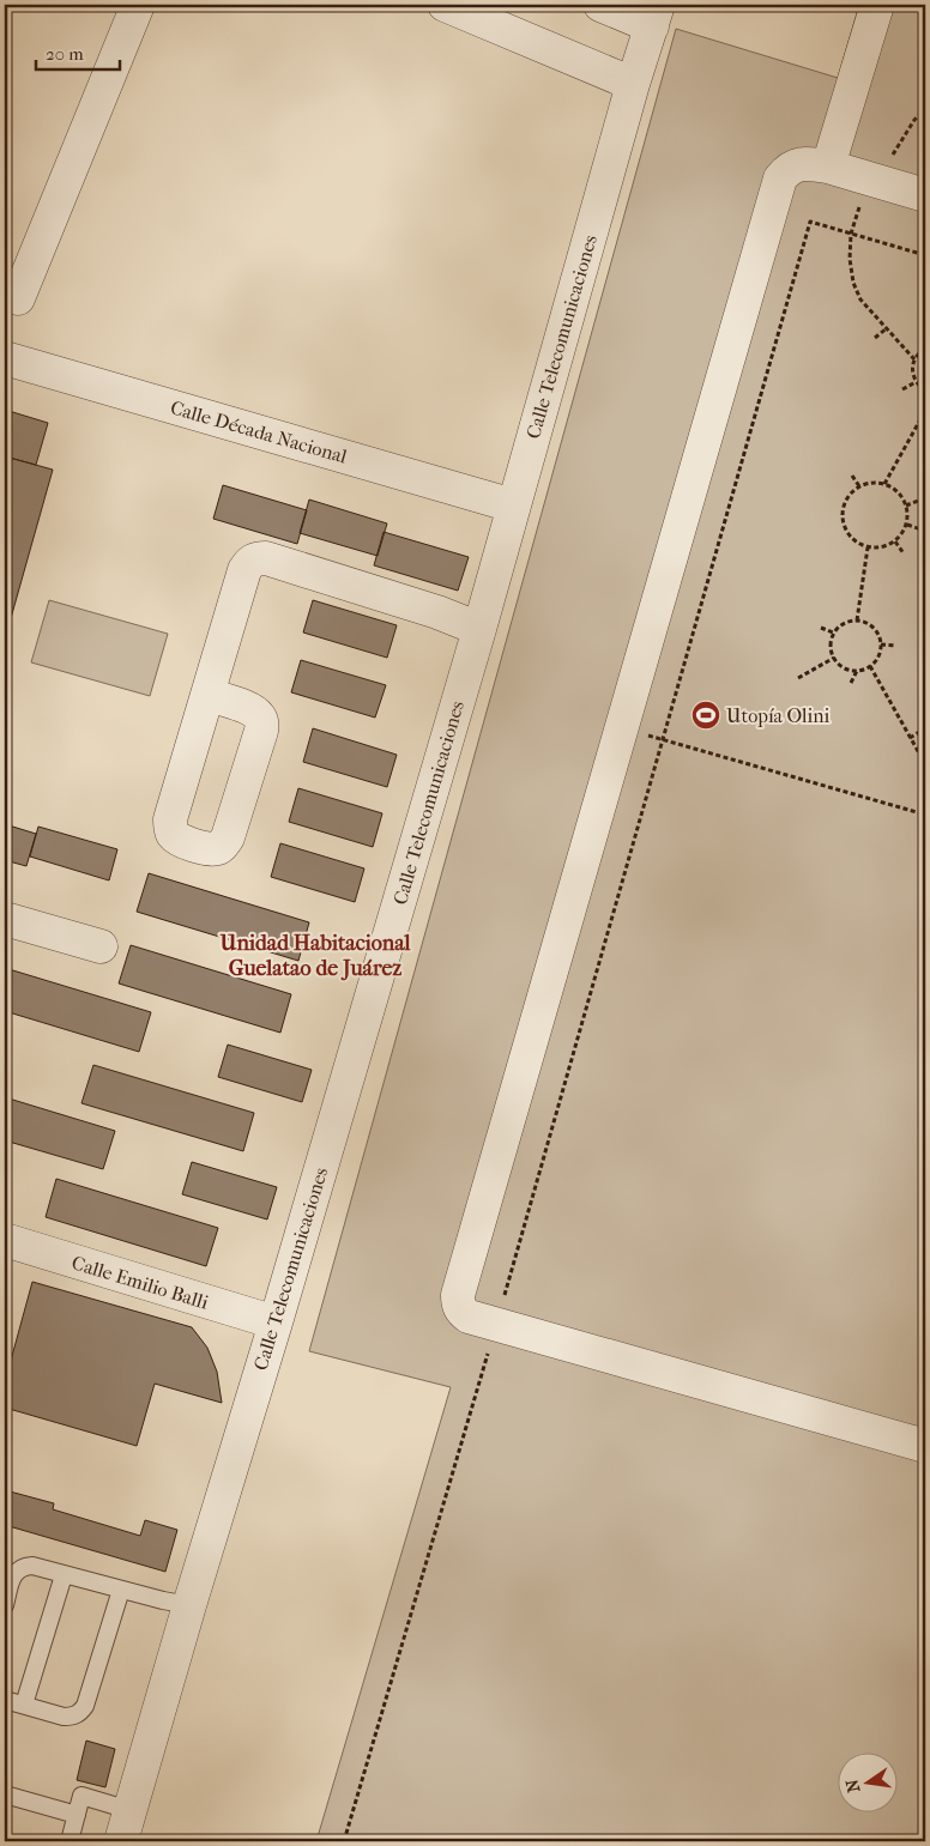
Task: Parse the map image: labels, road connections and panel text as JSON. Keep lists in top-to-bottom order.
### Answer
{
  "streets": {
    "street": ["Calle Telecomunicaciones", "Calle Década Nacional", "Calle Emilio Balli"]
  },
  "crossings": [
    ["Calle Telecomunicaciones", "Calle Década Nacional"],
    ["Calle Telecomunicaciones", "Calle Emilio Balli"]
  ],
  "districts": ["Unidad Habitacional Guelatao de Juárez"],
  "places": {
    "sports": ["Utopía Olini"]
  },
  "scale_bar": "20 m",
  "north": "left"
}
